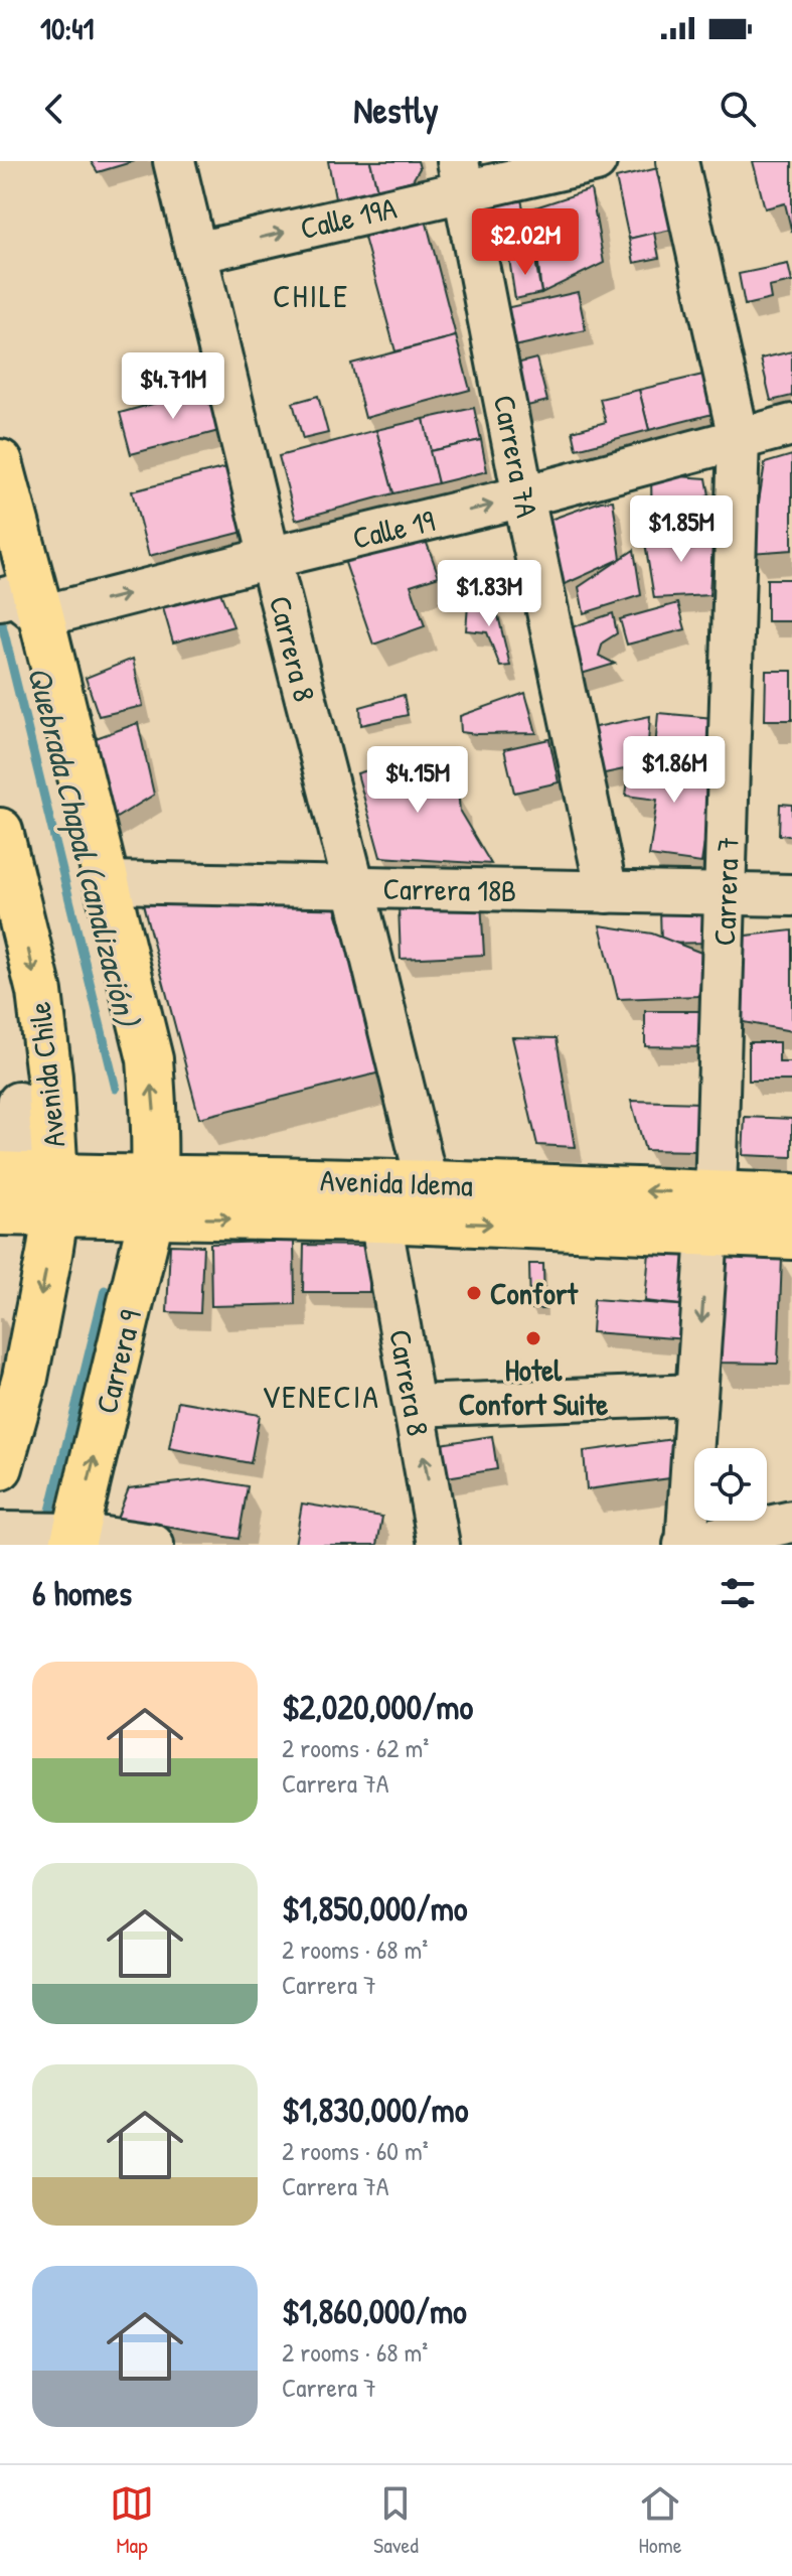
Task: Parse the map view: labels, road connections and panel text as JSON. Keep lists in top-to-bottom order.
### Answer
{
  "streets": {
    "main road": ["Avenida Chile", "Avenida Idema", "Carrera 9"],
    "street": [
      "Calle 19A",
      "Carrera 7A",
      "Calle 19",
      "Carrera 8",
      "Carrera 18B",
      "Carrera 7"
    ]
  },
  "crossings": [
    ["Calle 19A", "Carrera 7A"],
    ["Calle 19A", "Carrera 8"],
    ["Carrera 7A", "Calle 19"],
    ["Carrera 7A", "Carrera 18B"],
    ["Calle 19", "Carrera 8"],
    ["Calle 19", "Carrera 7"],
    ["Carrera 8", "Carrera 18B"],
    ["Carrera 8", "Avenida Idema"],
    ["Carrera 18B", "Carrera 7"],
    ["Carrera 7", "Avenida Idema"],
    ["Avenida Chile", "Avenida Idema"],
    ["Avenida Idema", "Carrera 9"]
  ],
  "one_way": ["Calle 19A", "Calle 19"],
  "districts": ["CHILE", "VENECIA"],
  "water": ["Quebrada Chapal (canalización)"],
  "places": ["Confort", "Hotel Confort Suite"],
  "page": {
    "status": "10:41",
    "header": "Nestly",
    "price": [
      "$2.02M",
      "$4.71M",
      "$1.85M",
      "$1.83M",
      "$1.86M",
      "$4.15M"
    ],
    "heading": "6 homes",
    "list": [
      {
        "name": "$2,020,000/mo",
        "note": "2 rooms · 62 m² · Carrera 7A"
      },
      {
        "name": "$1,850,000/mo",
        "note": "2 rooms · 68 m² · Carrera 7"
      },
      {
        "name": "$1,830,000/mo",
        "note": "2 rooms · 60 m² · Carrera 7A"
      },
      {
        "name": "$1,860,000/mo",
        "note": "2 rooms · 68 m² · Carrera 7"
      }
    ],
    "tabs": ["Map", "Saved", "Home"]
  }
}
